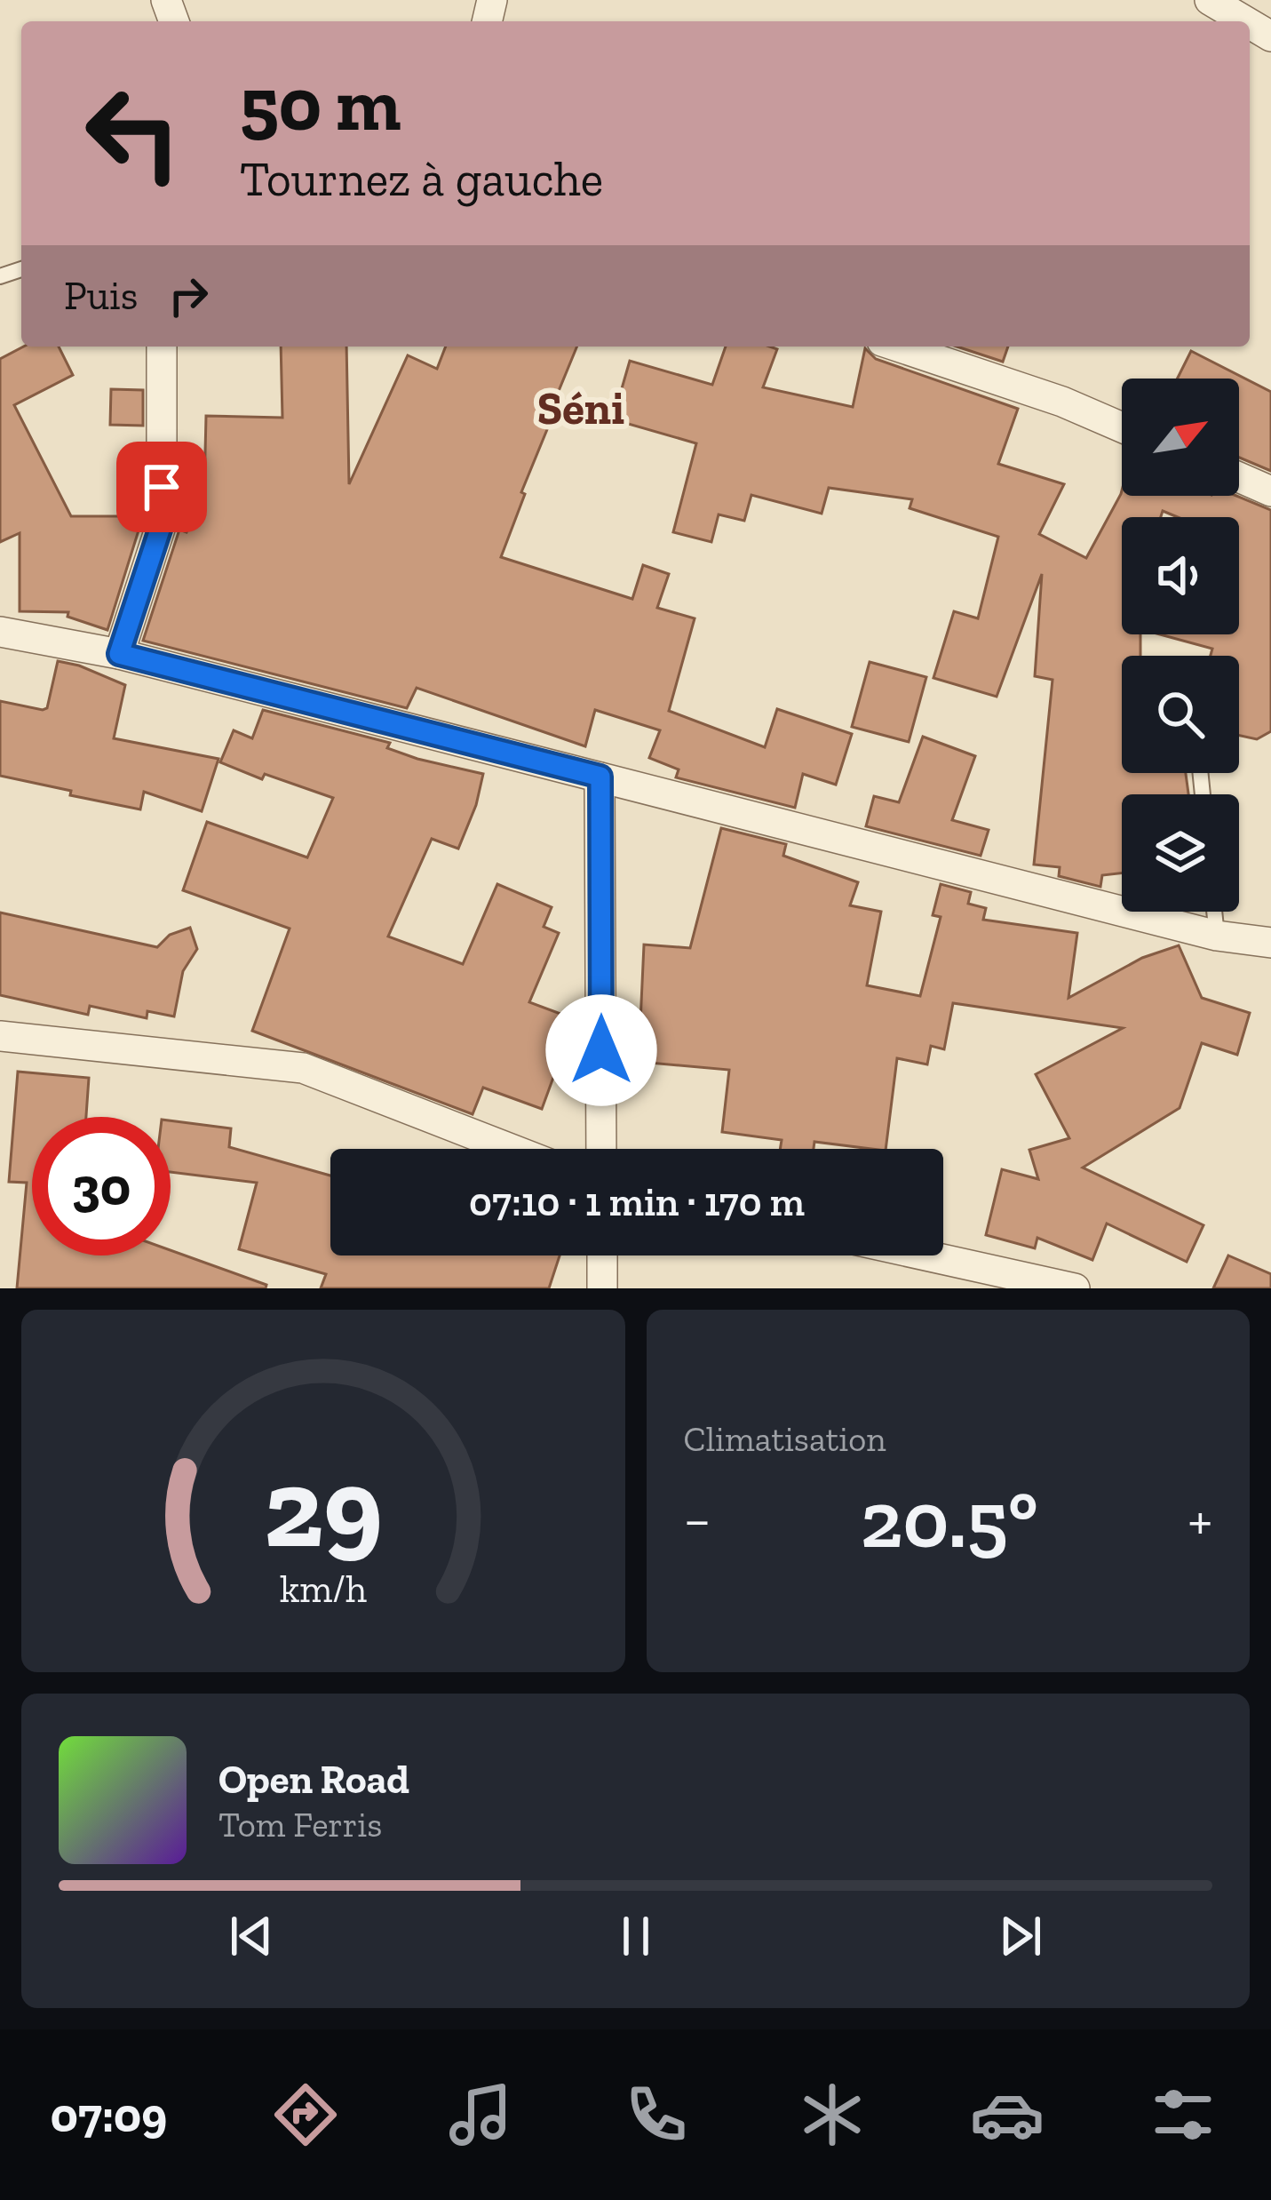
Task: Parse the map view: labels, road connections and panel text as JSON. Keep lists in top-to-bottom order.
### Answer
{
  "districts": ["Séni"],
  "north": "top right",
  "page": {
    "turn": ["50 m", "Tournez à gauche"],
    "then": "Puis",
    "limit": "30",
    "trip": "07:10 · 1 min · 170 m",
    "tile": "Climatisation",
    "heat": ["−", "20.5°", "+"],
    "song": ["Open Road", "Tom Ferris"],
    "tabs": "07:09",
    "gauge": ["29", "km/h"]
  }
}
